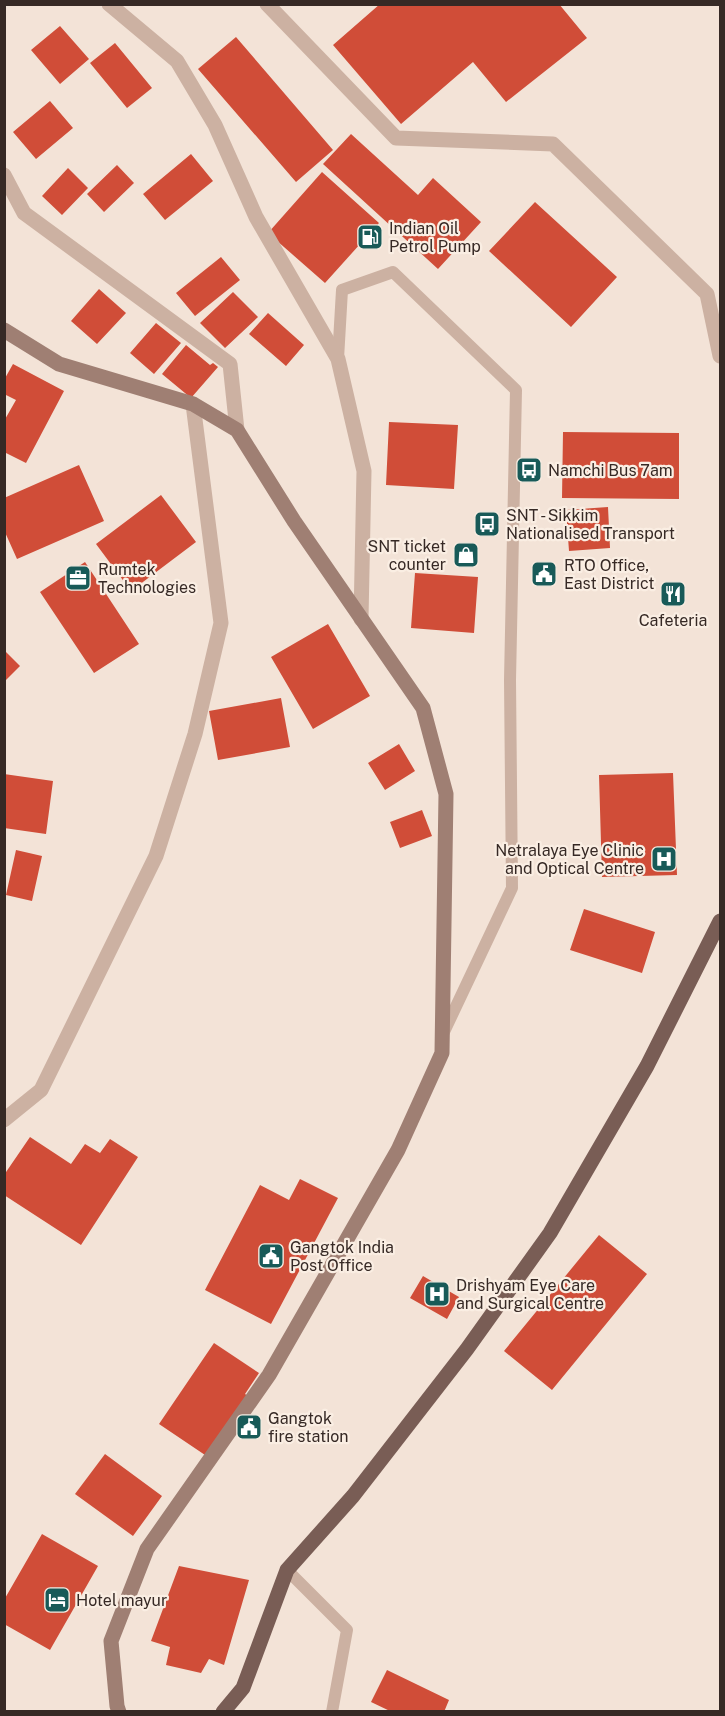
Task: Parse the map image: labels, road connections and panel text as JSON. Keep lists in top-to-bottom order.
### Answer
{
  "places": {
    "fuel station": ["Indian Oil Petrol Pump"],
    "bus stop": ["Namchi Bus 7am", "SNT - Sikkim Nationalised Transport"],
    "shop": ["SNT ticket counter"],
    "public building": ["RTO Office, East District", "Gangtok India Post Office", "Gangtok fire station"],
    "office": ["Rumtek Technologies"],
    "restaurant": ["Cafeteria"],
    "hospital": ["Netralaya Eye Clinic and Optical Centre", "Drishyam Eye Care and Surgical Centre"],
    "hotel": ["Hotel mayur"]
  }
}
